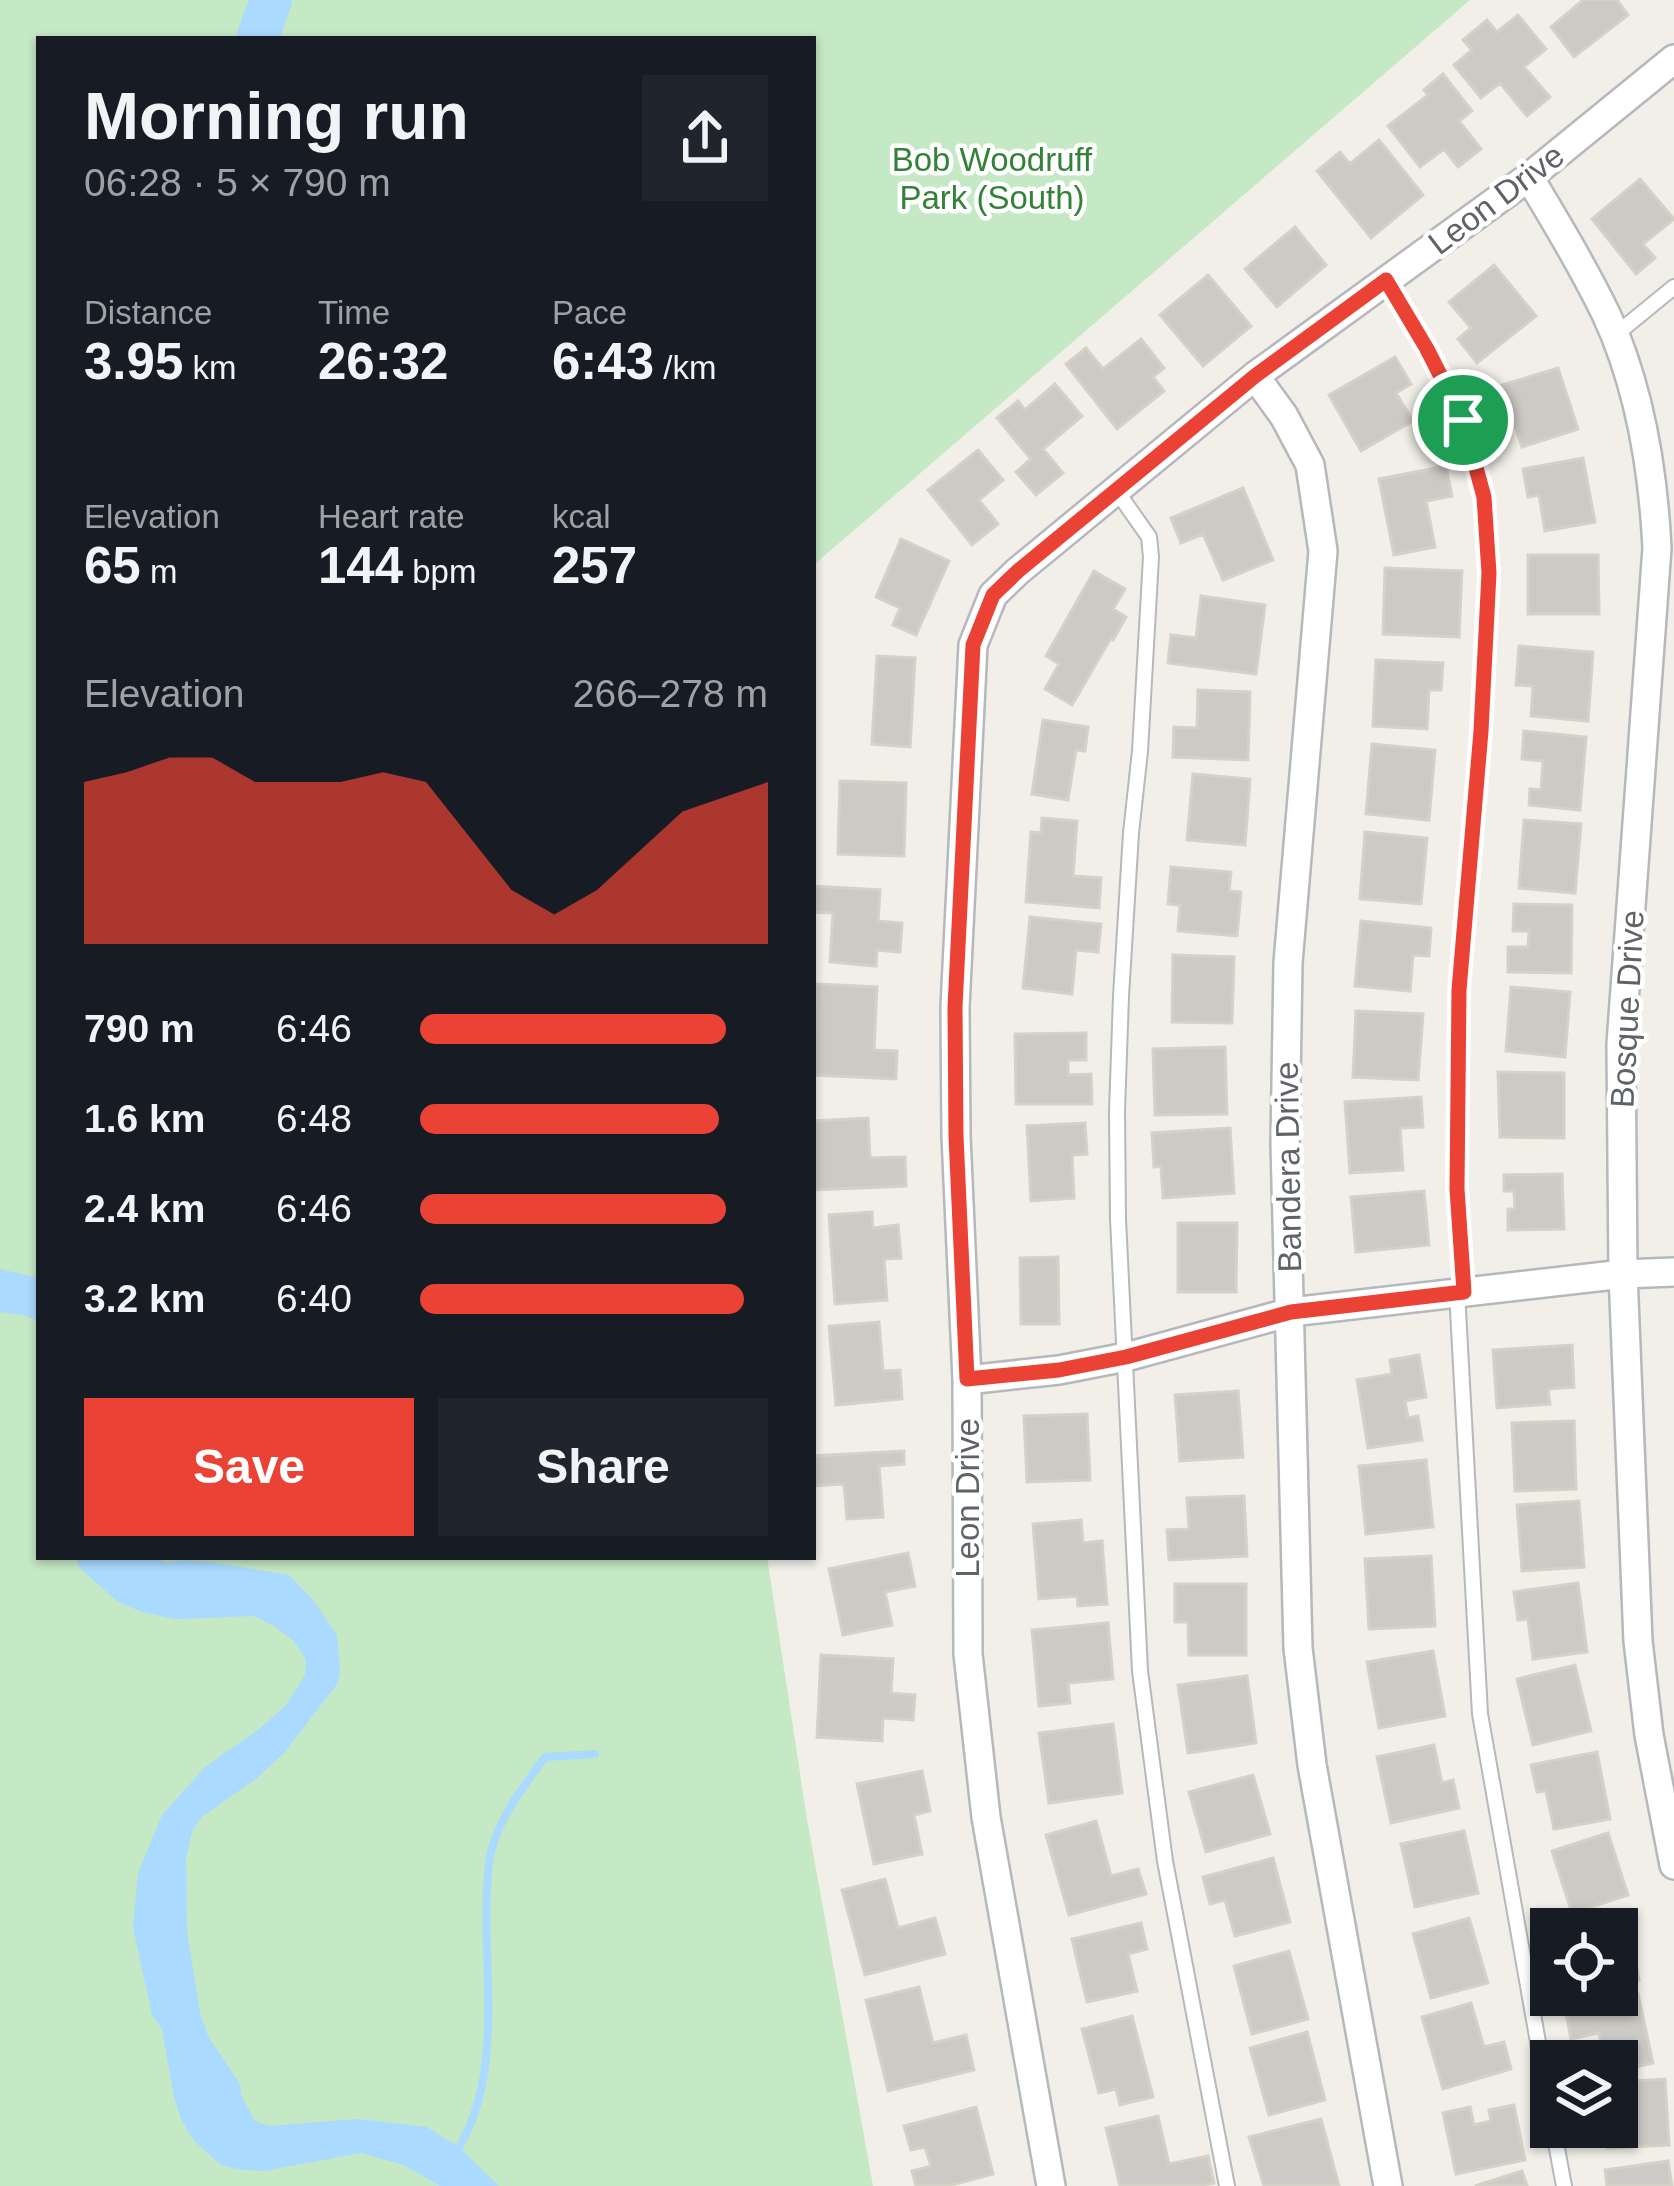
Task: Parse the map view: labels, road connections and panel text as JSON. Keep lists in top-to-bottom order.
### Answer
{
  "streets": {
    "street": ["Leon Drive", "Bosque Drive", "Bandera Drive"]
  },
  "crossings": [
    ["Leon Drive", "Bosque Drive"],
    ["Leon Drive", "Bandera Drive"]
  ],
  "parks": ["Bob Woodruff Park (South)"],
  "page": {
    "heading": ["Morning run", "06:28 · 5 × 790 m"],
    "stats": [
      ["Distance", "3.95 km"],
      ["Time", "26:32"],
      ["Pace", "6:43 /km"],
      ["Elevation", "65 m"],
      ["Heart rate", "144 bpm"],
      ["kcal", "257"]
    ],
    "chart": ["Elevation", "266–278 m"],
    "list": [
      {
        "name": "790 m",
        "note": "6:46"
      },
      {
        "name": "1.6 km",
        "note": "6:48"
      },
      {
        "name": "2.4 km",
        "note": "6:46"
      },
      {
        "name": "3.2 km",
        "note": "6:40"
      }
    ],
    "buttons": ["Save", "Share"]
  }
}
